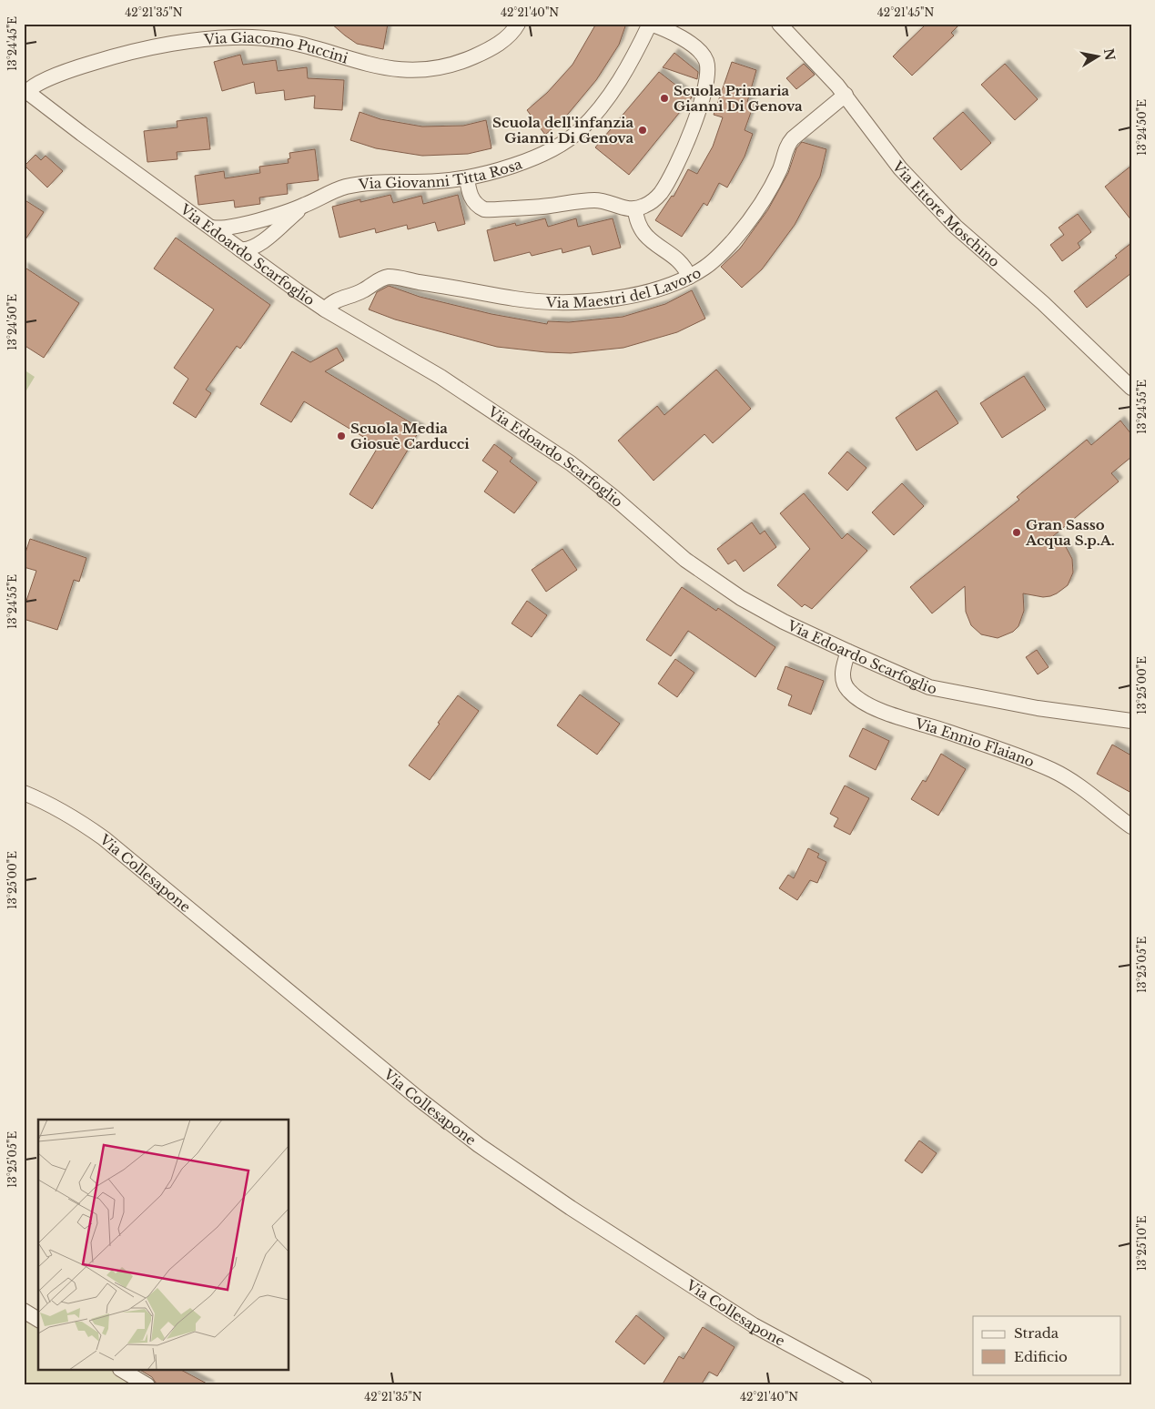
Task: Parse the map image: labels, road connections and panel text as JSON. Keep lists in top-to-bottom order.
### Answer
{
  "streets": {
    "street": [
      "Via Giacomo Puccini",
      "Via Giovanni Titta Rosa",
      "Via Ettore Moschino",
      "Via Edoardo Scarfoglio",
      "Via Maestri del Lavoro",
      "Via Ennio Flaiano",
      "Via Collesapone"
    ]
  },
  "crossings": [
    ["Via Giacomo Puccini", "Via Edoardo Scarfoglio"],
    ["Via Giovanni Titta Rosa", "Via Edoardo Scarfoglio"],
    ["Via Ettore Moschino", "Via Maestri del Lavoro"],
    ["Via Edoardo Scarfoglio", "Via Maestri del Lavoro"],
    ["Via Edoardo Scarfoglio", "Via Ennio Flaiano"]
  ],
  "places": [
    "Scuola Primaria Gianni Di Genova",
    "Scuola dell'infanzia Gianni Di Genova",
    "Scuola Media Giosuè Carducci",
    "Gran Sasso Acqua S.p.A."
  ],
  "legend": ["Strada", "Edificio"],
  "north": "right",
  "coordinates": [
    "42°21'35\"N",
    "42°21'40\"N",
    "42°21'45\"N",
    "13°24'45\"E",
    "13°24'50\"E",
    "13°24'55\"E",
    "13°25'00\"E",
    "13°25'05\"E",
    "13°25'10\"E"
  ]
}
